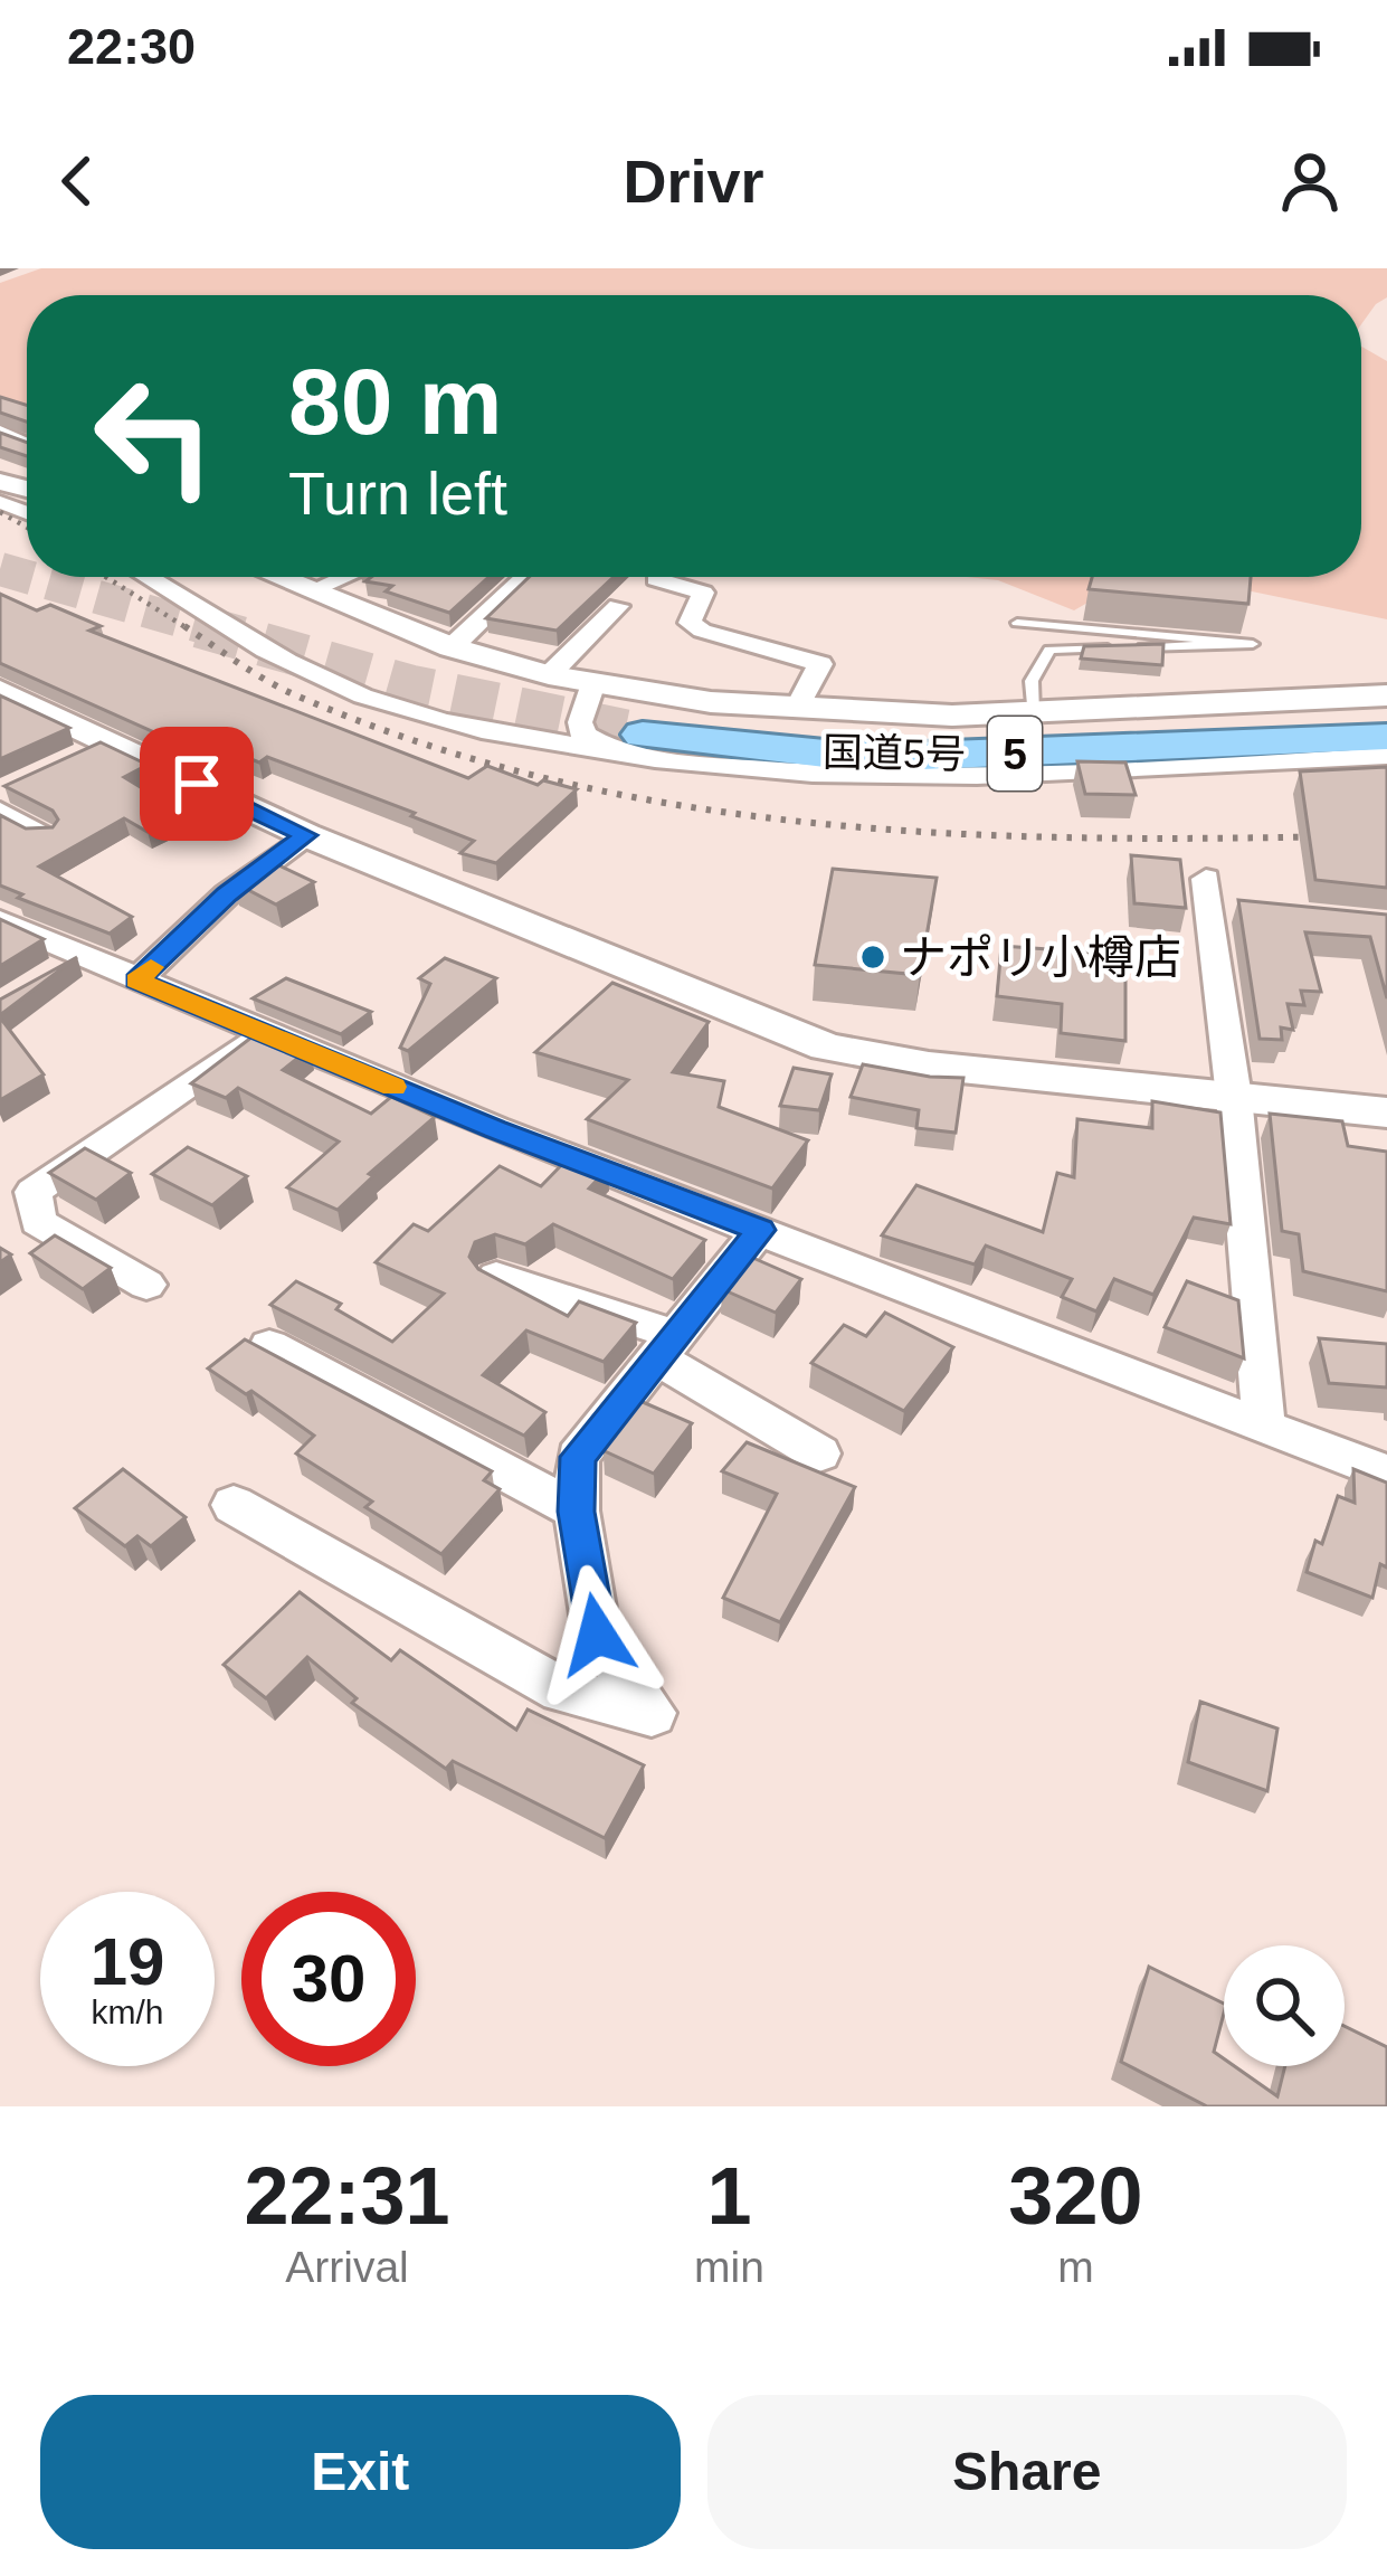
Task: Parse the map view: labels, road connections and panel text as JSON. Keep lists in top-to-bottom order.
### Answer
{
  "streets": {
    "highway": ["国道5号", "5"]
  },
  "places": ["ナポリ小樽店"],
  "page": {
    "status": "22:30",
    "header": "Drivr",
    "turn": ["80 m", "Turn left"],
    "speed": "19 km/h",
    "limit": "30",
    "eta": [
      "22:31",
      "Arrival",
      "1",
      "min",
      "320",
      "m"
    ],
    "buttons": ["Exit", "Share"]
  }
}
